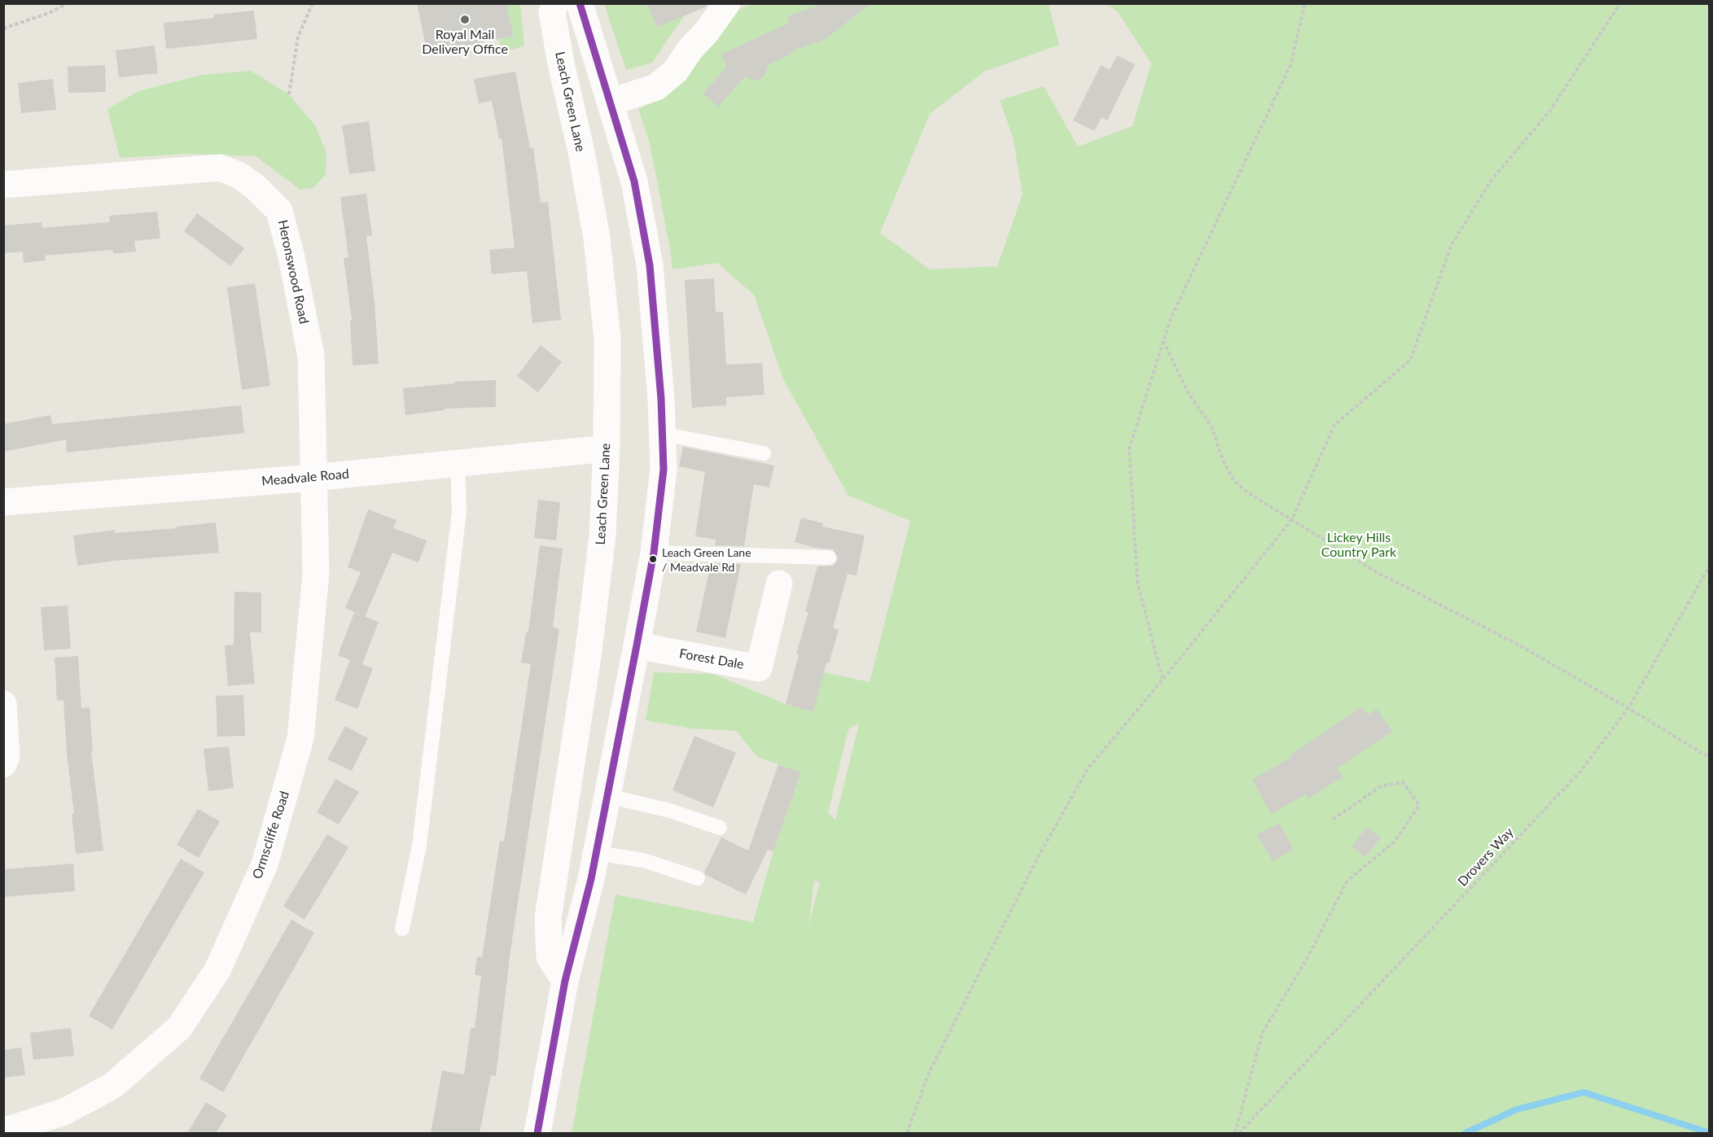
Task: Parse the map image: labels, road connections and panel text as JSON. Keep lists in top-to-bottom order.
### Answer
{
  "streets": {
    "street": [
      "Leach Green Lane",
      "Heronswood Road",
      "Meadvale Road",
      "Forest Dale",
      "Ormscliffe Road"
    ],
    "path": ["Drovers Way"]
  },
  "crossings": [
    ["Leach Green Lane", "Meadvale Road"],
    ["Heronswood Road", "Meadvale Road"],
    ["Heronswood Road", "Ormscliffe Road"],
    ["Meadvale Road", "Ormscliffe Road"]
  ],
  "parks": ["Lickey Hills Country Park"],
  "places": ["Royal Mail Delivery Office", "Leach Green Lane / Meadvale Rd"]
}
